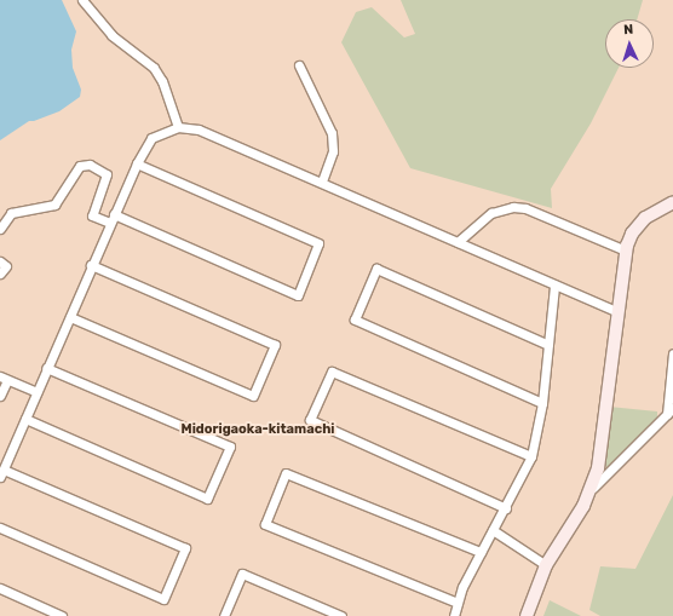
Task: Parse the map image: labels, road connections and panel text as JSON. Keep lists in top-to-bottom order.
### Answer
{
  "districts": ["Midorigaoka-kitamachi"],
  "north": "top"
}
